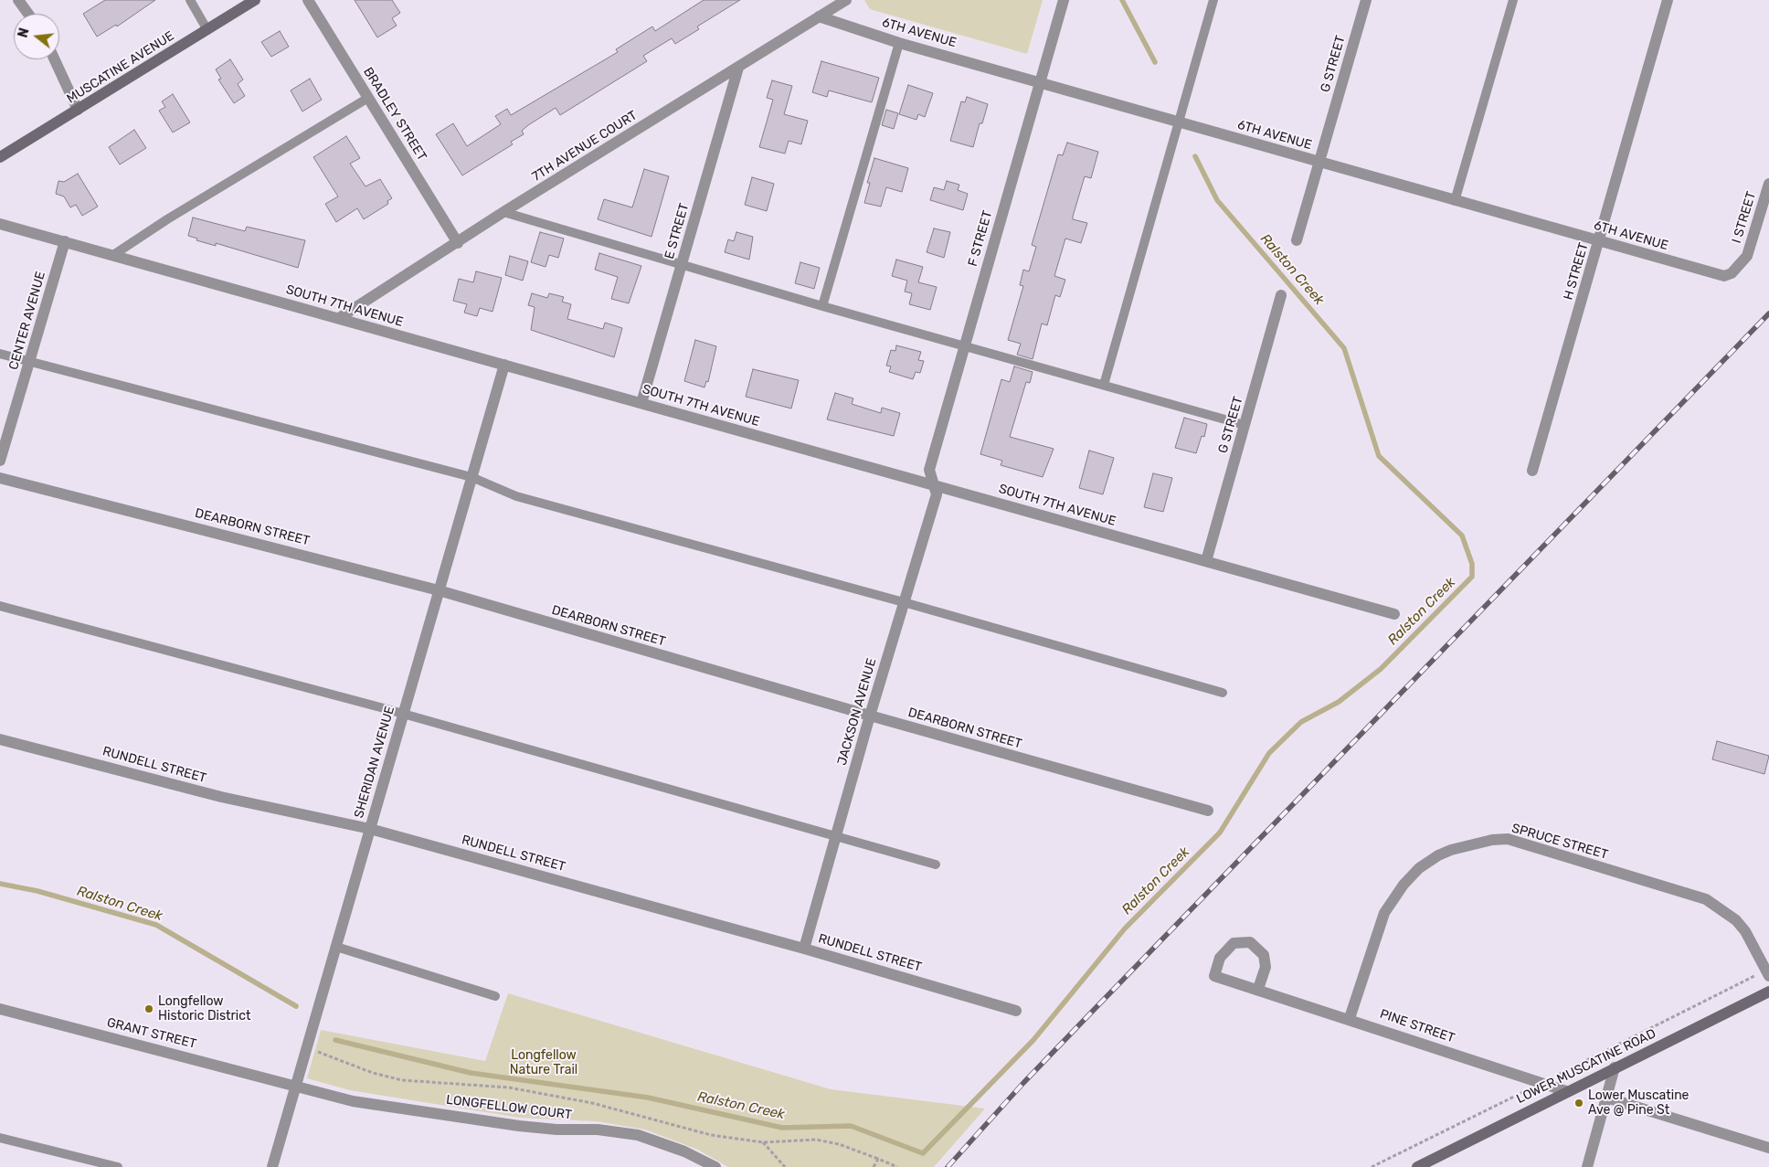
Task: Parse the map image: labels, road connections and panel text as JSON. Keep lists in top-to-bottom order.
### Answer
{
  "streets": {
    "main road": ["MUSCATINE AVENUE", "LOWER MUSCATINE ROAD"],
    "street": [
      "6TH AVENUE",
      "G STREET",
      "BRADLEY STREET",
      "7TH AVENUE COURT",
      "I STREET",
      "E STREET",
      "F STREET",
      "H STREET",
      "SOUTH 7TH AVENUE",
      "CENTER AVENUE",
      "DEARBORN STREET",
      "JACKSON AVENUE",
      "SHERIDAN AVENUE",
      "RUNDELL STREET",
      "SPRUCE STREET",
      "PINE STREET",
      "GRANT STREET",
      "LONGFELLOW COURT"
    ]
  },
  "crossings": [
    ["6TH AVENUE", "G STREET"],
    ["6TH AVENUE", "7TH AVENUE COURT"],
    ["6TH AVENUE", "I STREET"],
    ["6TH AVENUE", "F STREET"],
    ["6TH AVENUE", "H STREET"],
    ["G STREET", "SOUTH 7TH AVENUE"],
    ["BRADLEY STREET", "7TH AVENUE COURT"],
    ["7TH AVENUE COURT", "E STREET"],
    ["7TH AVENUE COURT", "SOUTH 7TH AVENUE"],
    ["E STREET", "SOUTH 7TH AVENUE"],
    ["F STREET", "SOUTH 7TH AVENUE"],
    ["F STREET", "JACKSON AVENUE"],
    ["SOUTH 7TH AVENUE", "CENTER AVENUE"],
    ["SOUTH 7TH AVENUE", "JACKSON AVENUE"],
    ["SOUTH 7TH AVENUE", "SHERIDAN AVENUE"],
    ["DEARBORN STREET", "JACKSON AVENUE"],
    ["DEARBORN STREET", "SHERIDAN AVENUE"],
    ["JACKSON AVENUE", "RUNDELL STREET"],
    ["SHERIDAN AVENUE", "RUNDELL STREET"],
    ["SHERIDAN AVENUE", "GRANT STREET"],
    ["SHERIDAN AVENUE", "LONGFELLOW COURT"],
    ["SPRUCE STREET", "PINE STREET"],
    ["PINE STREET", "LOWER MUSCATINE ROAD"],
    ["GRANT STREET", "LONGFELLOW COURT"]
  ],
  "water": ["Ralston Creek"],
  "parks": ["Longfellow Nature Trail"],
  "places": ["Longfellow Historic District", "Lower Muscatine Ave @ Pine St"],
  "north": "left"
}
